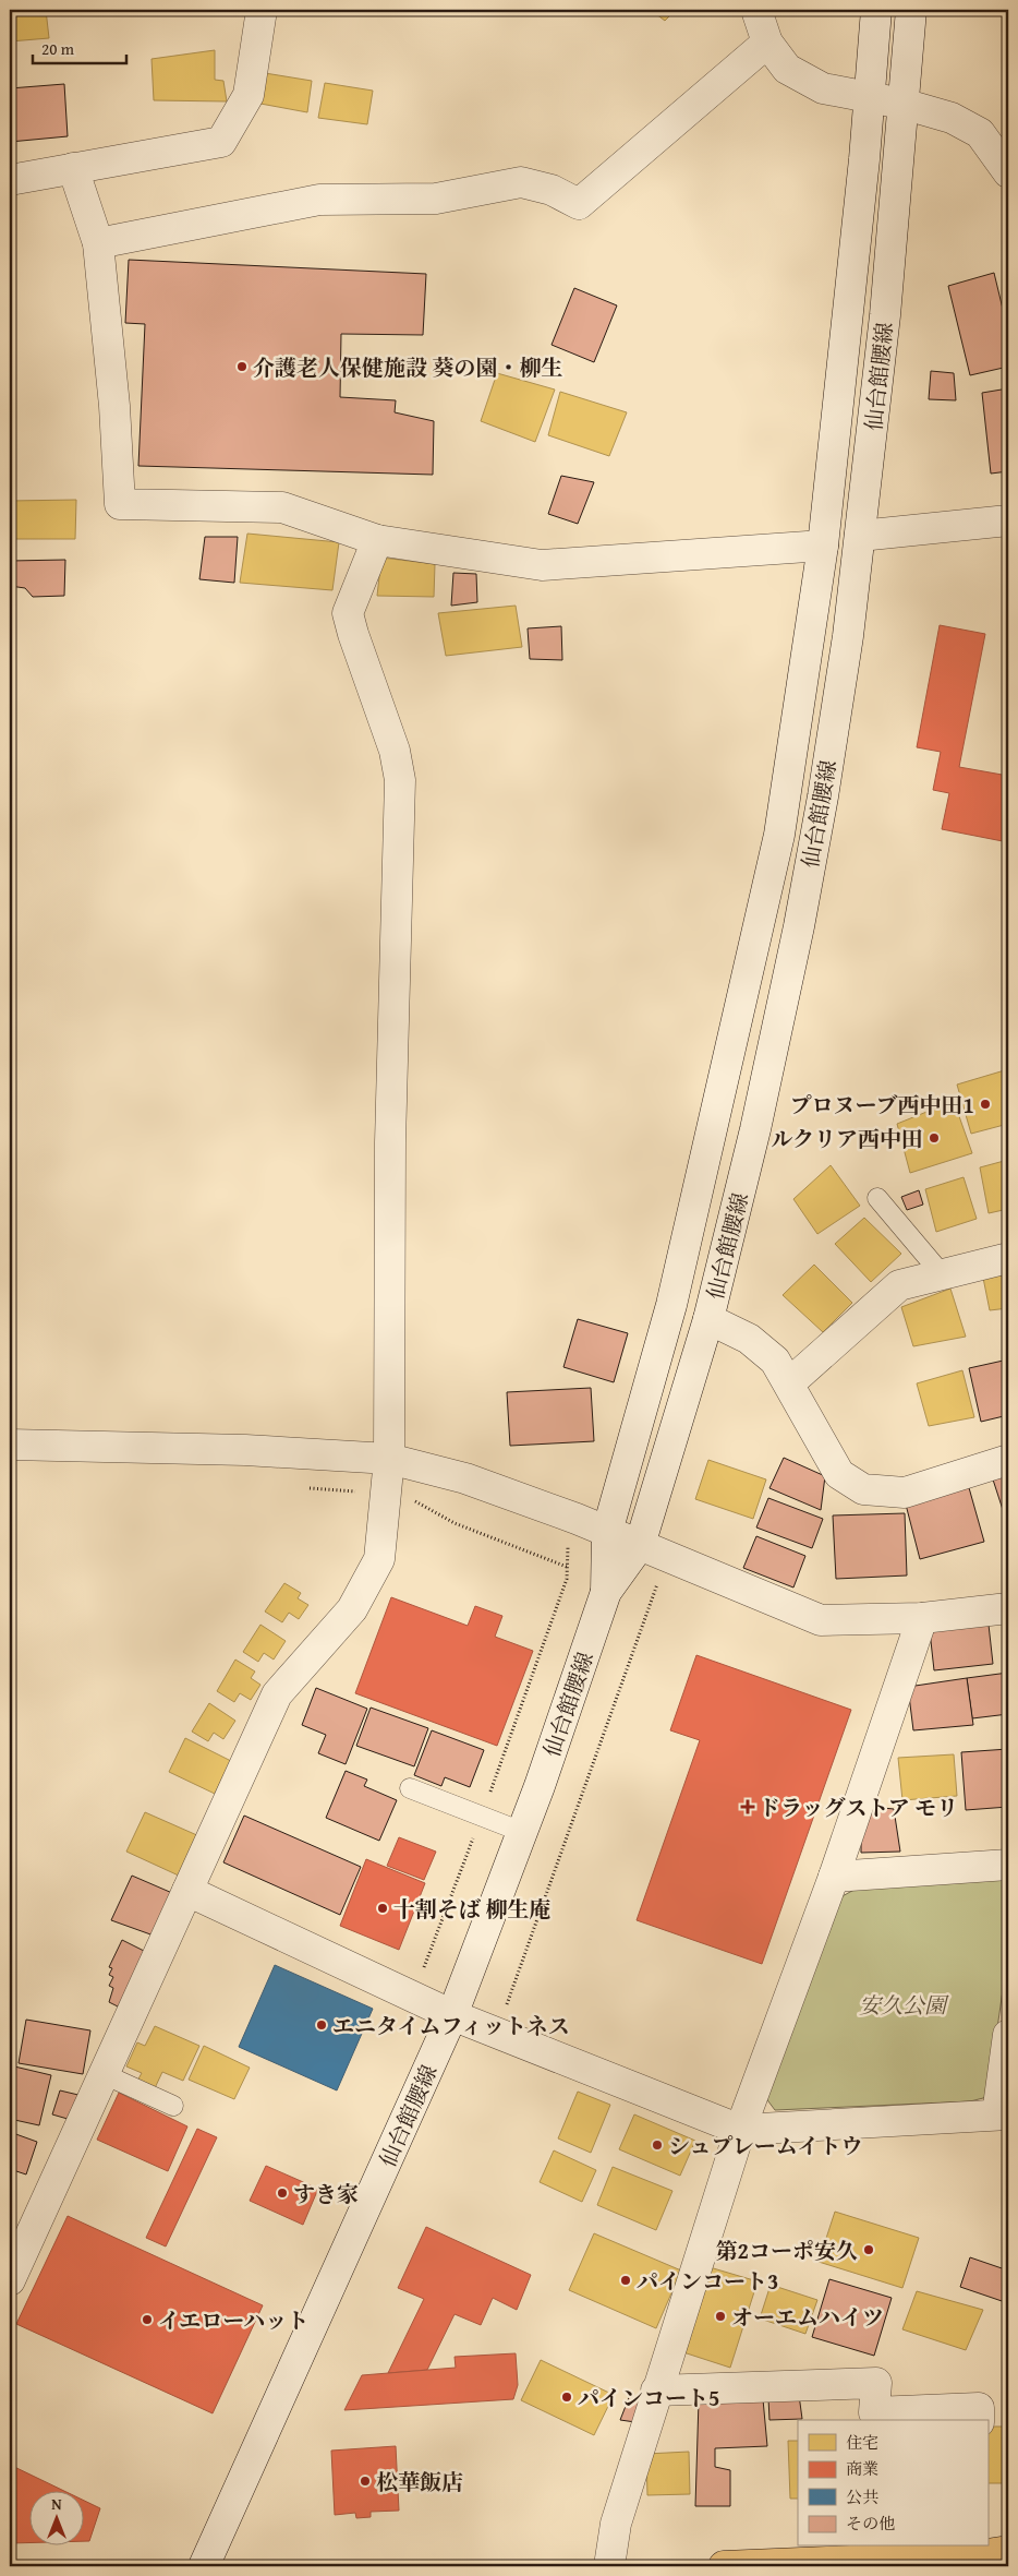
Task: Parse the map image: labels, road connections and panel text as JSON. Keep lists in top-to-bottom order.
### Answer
{
  "streets": {
    "street": ["仙台館腰線"]
  },
  "parks": ["安久公園"],
  "places": {
    "other": [
      "介護老人保健施設 葵の園・柳生",
      "プロヌーブ西中田1",
      "ルクリア西中田",
      "十割そば 柳生庵",
      "エニタイムフィットネス",
      "シュプレームイトウ",
      "すき家",
      "第2コーポ安久",
      "パインコート3",
      "オーエムハイツ",
      "イエローハット",
      "パインコート5",
      "松華飯店"
    ],
    "health": ["ドラッグストア モリ"]
  },
  "legend": [
    "住宅",
    "商業",
    "公共",
    "その他"
  ],
  "scale_bar": "20 m",
  "north": "top"
}
